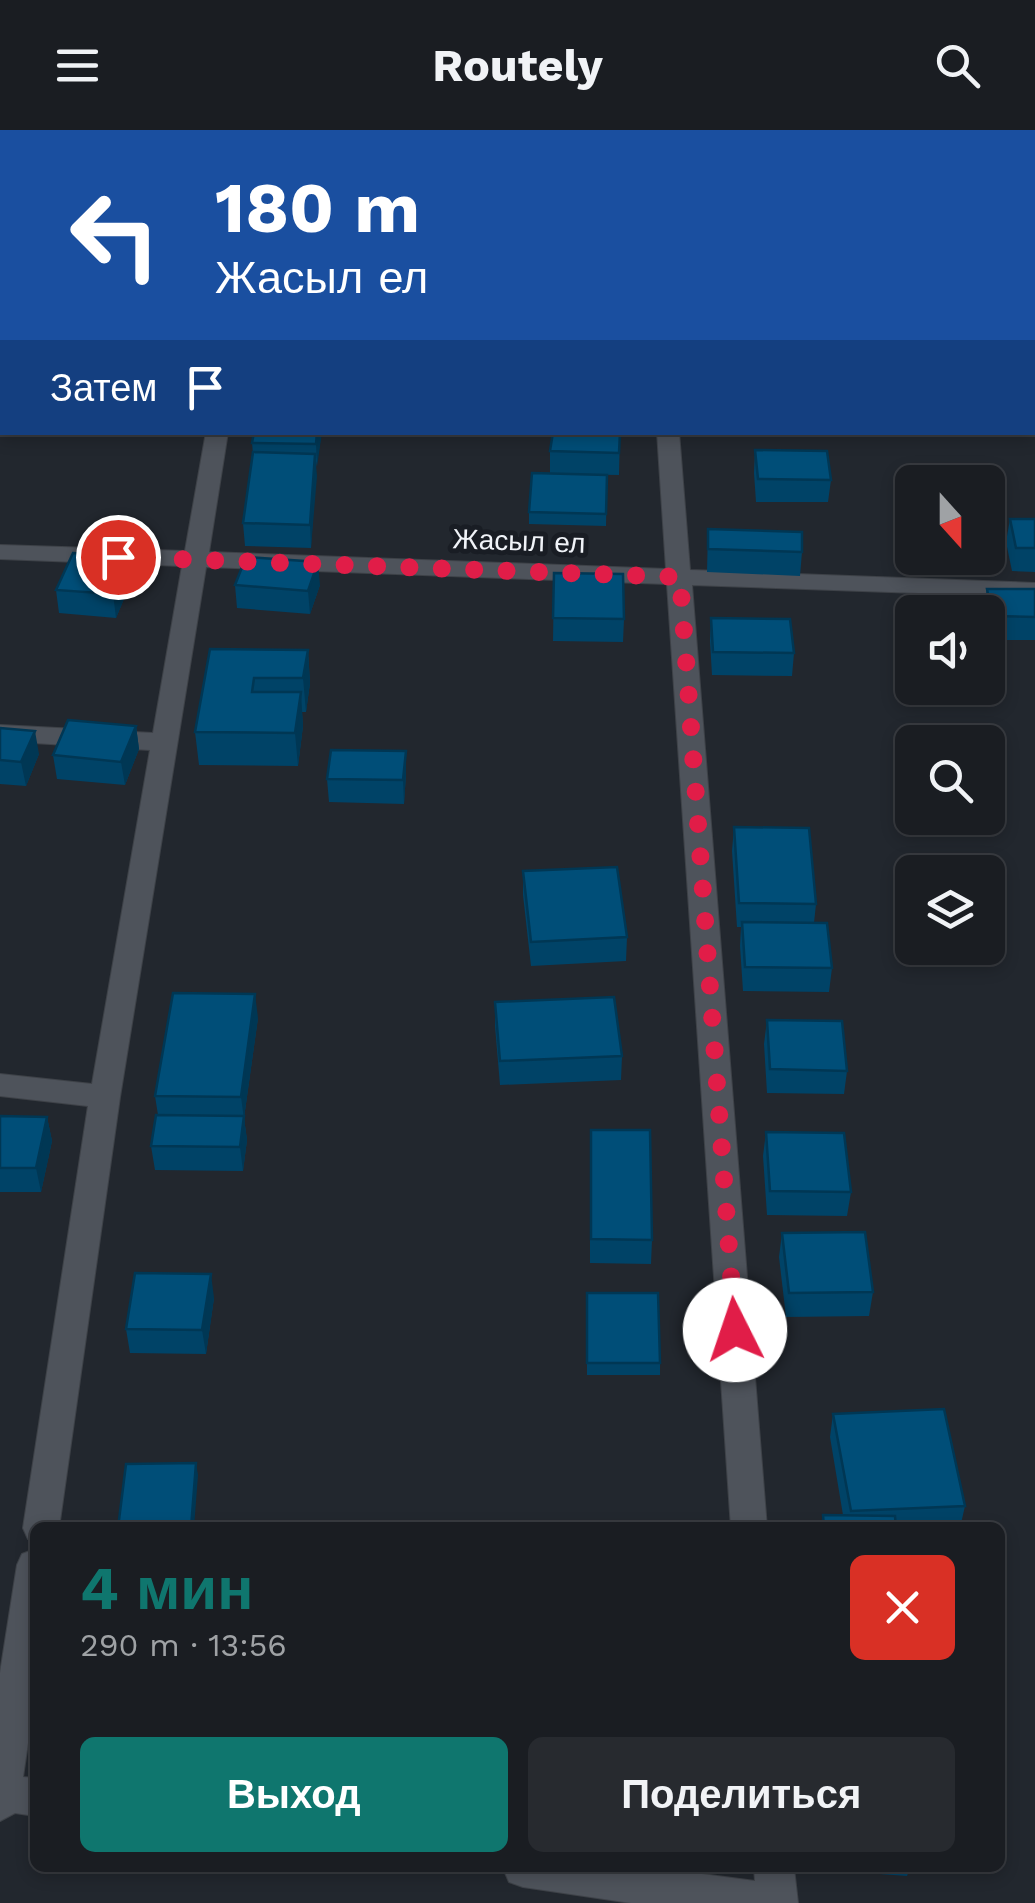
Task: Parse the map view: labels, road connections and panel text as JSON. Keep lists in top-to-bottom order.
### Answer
{
  "streets": {
    "street": ["Жасыл ел"]
  },
  "north": "bottom",
  "page": {
    "header": "Routely",
    "turn": ["180 m", "Жасыл ел"],
    "then": "Затем",
    "heading": ["4 мин", "290 m · 13:56"],
    "buttons": ["Выход", "Поделиться"]
  }
}
